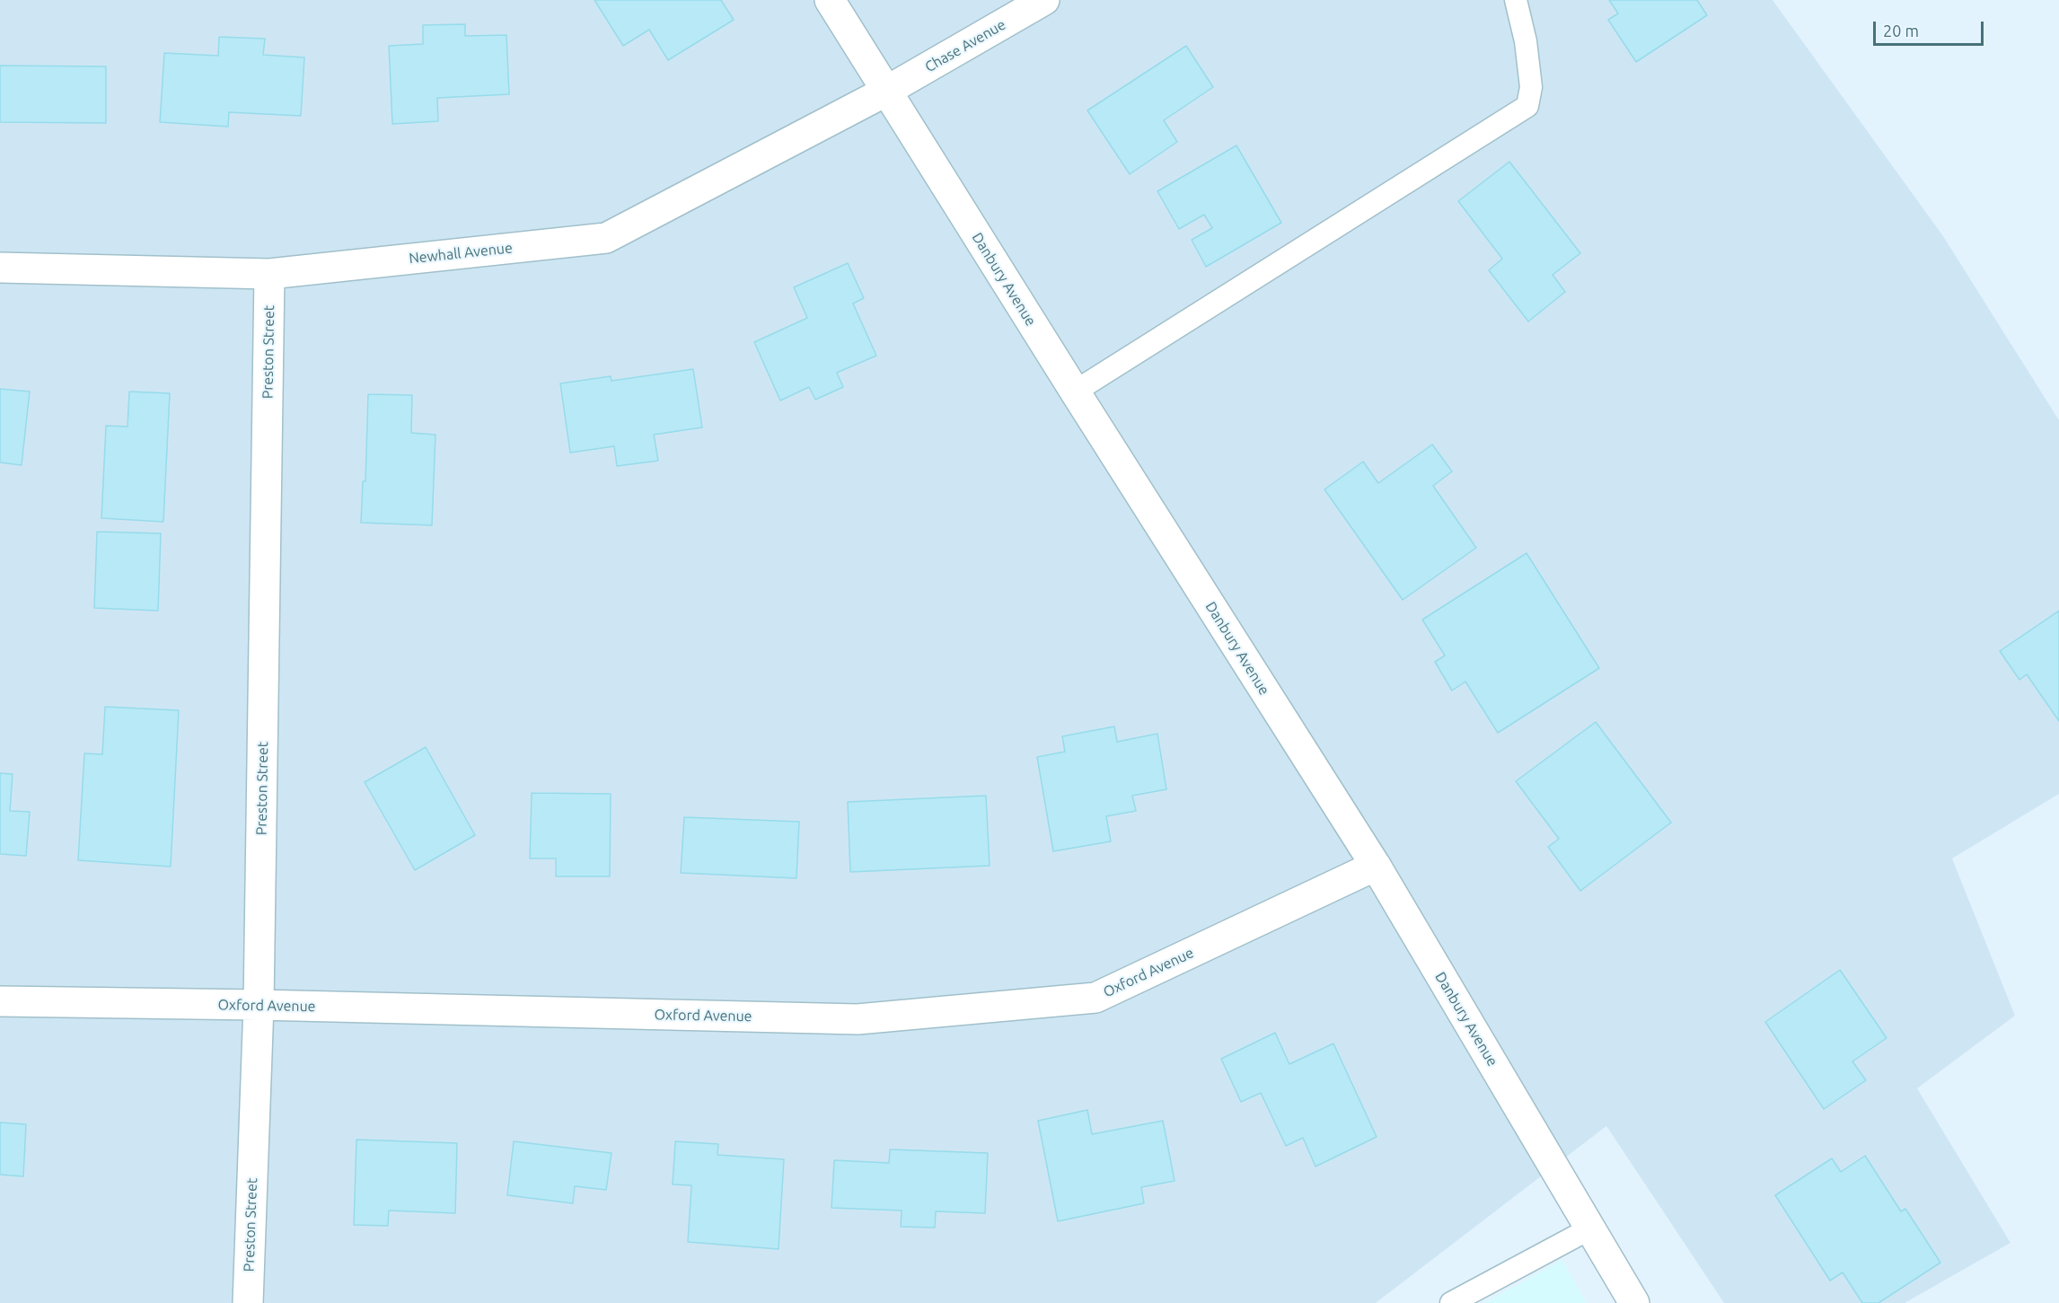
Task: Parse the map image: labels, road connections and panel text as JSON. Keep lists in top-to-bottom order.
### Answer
{
  "streets": {
    "street": [
      "Chase Avenue",
      "Newhall Avenue",
      "Danbury Avenue",
      "Preston Street",
      "Oxford Avenue"
    ]
  },
  "crossings": [
    ["Chase Avenue", "Newhall Avenue"],
    ["Chase Avenue", "Danbury Avenue"],
    ["Newhall Avenue", "Danbury Avenue"],
    ["Newhall Avenue", "Preston Street"],
    ["Danbury Avenue", "Oxford Avenue"],
    ["Preston Street", "Oxford Avenue"]
  ],
  "scale_bar": "20 m"
}
